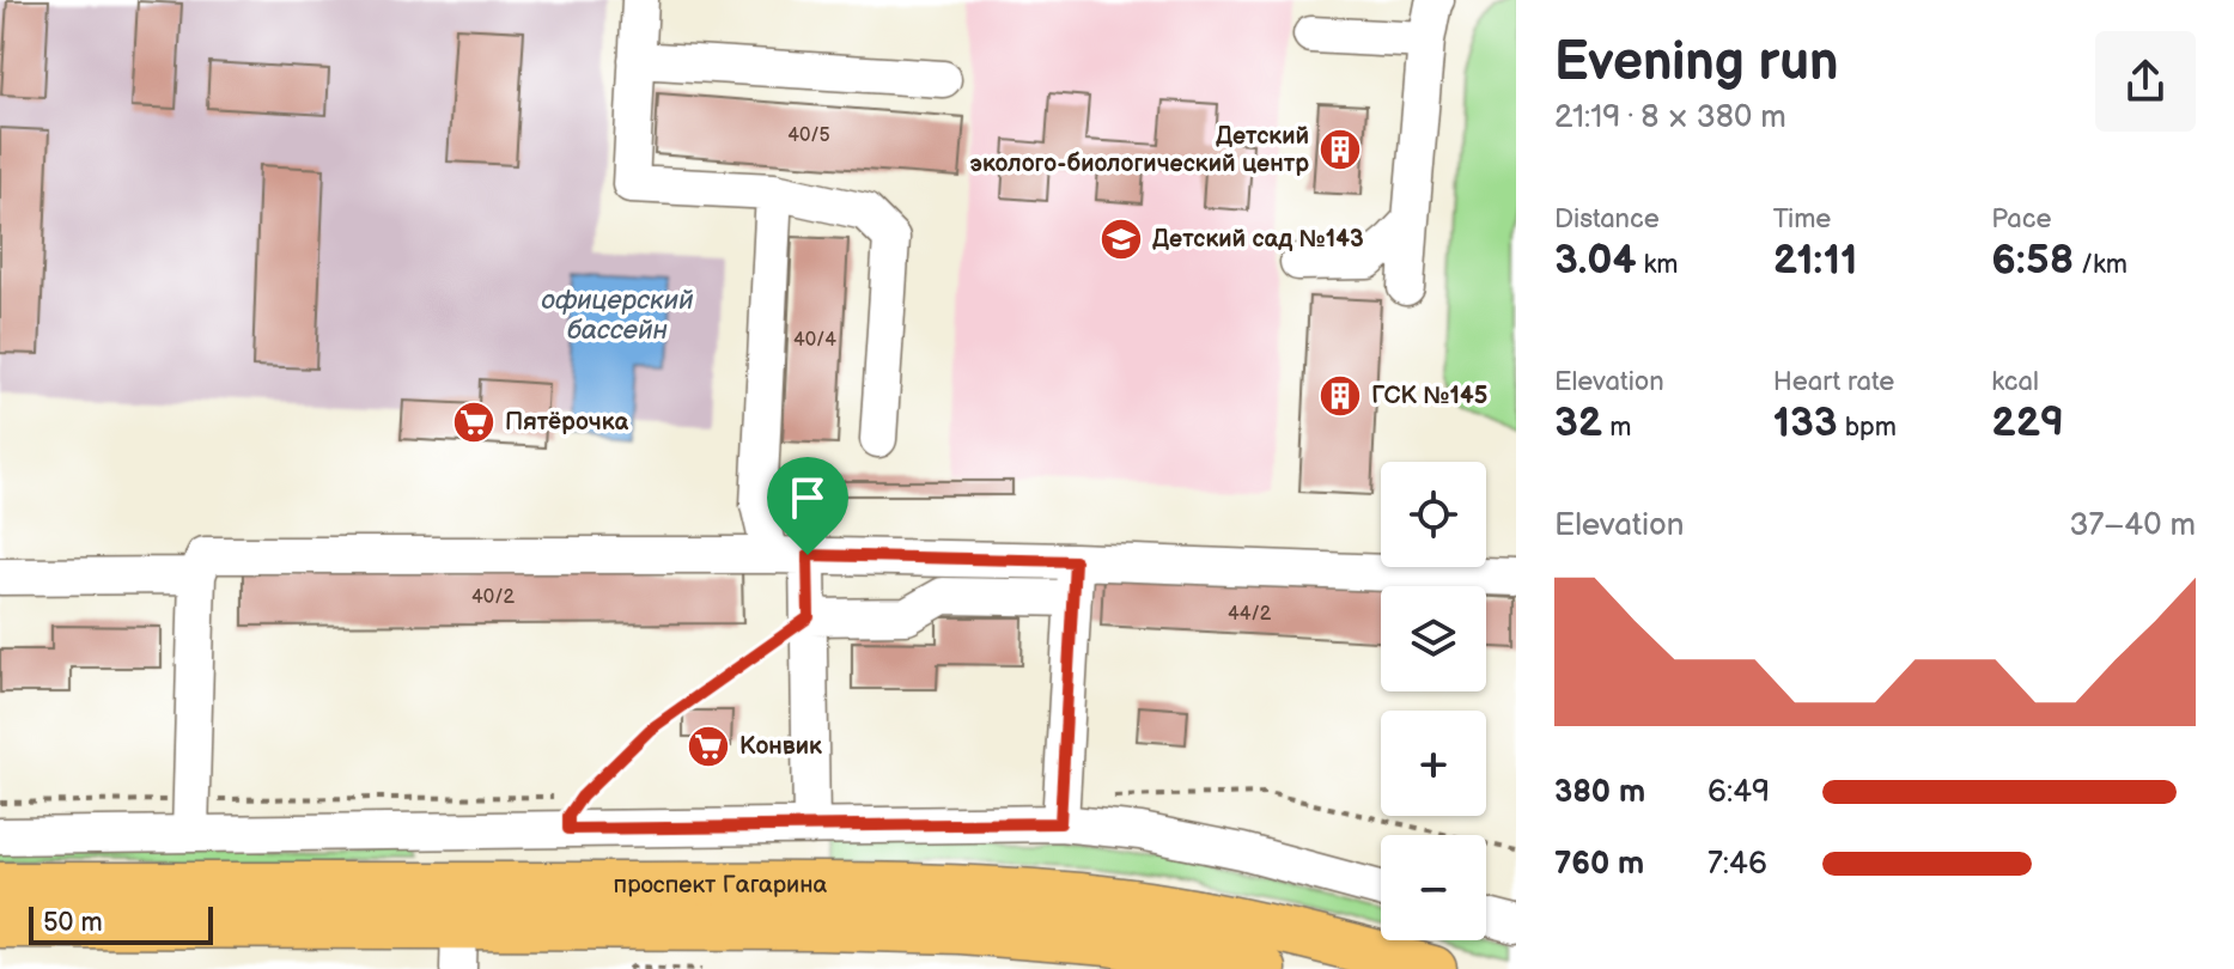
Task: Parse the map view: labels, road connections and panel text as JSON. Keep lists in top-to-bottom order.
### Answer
{
  "streets": {
    "main road": ["проспект Гагарина"]
  },
  "water": ["офицерский бассейн"],
  "places": {
    "building": ["Детский эколого-биологический центр", "ГСК №145"],
    "school or university": ["Детский сад №143"],
    "supermarket": ["Пятёрочка", "Конвик"]
  },
  "house_numbers": [
    "40/5",
    "40/4",
    "40/2",
    "44/2"
  ],
  "scale_bar": "50 m",
  "page": {
    "heading": ["Evening run", "21:19 · 8 × 380 m"],
    "stats": [
      ["Distance", "3.04 km"],
      ["Time", "21:11"],
      ["Pace", "6:58 /km"],
      ["Elevation", "32 m"],
      ["Heart rate", "133 bpm"],
      ["kcal", "229"]
    ],
    "map_buttons": ["+", "−"],
    "chart": ["Elevation", "37–40 m"],
    "list": [
      {
        "name": "380 m",
        "note": "6:49"
      },
      {
        "name": "760 m",
        "note": "7:46"
      }
    ],
    "scale": "50 m"
  }
}
